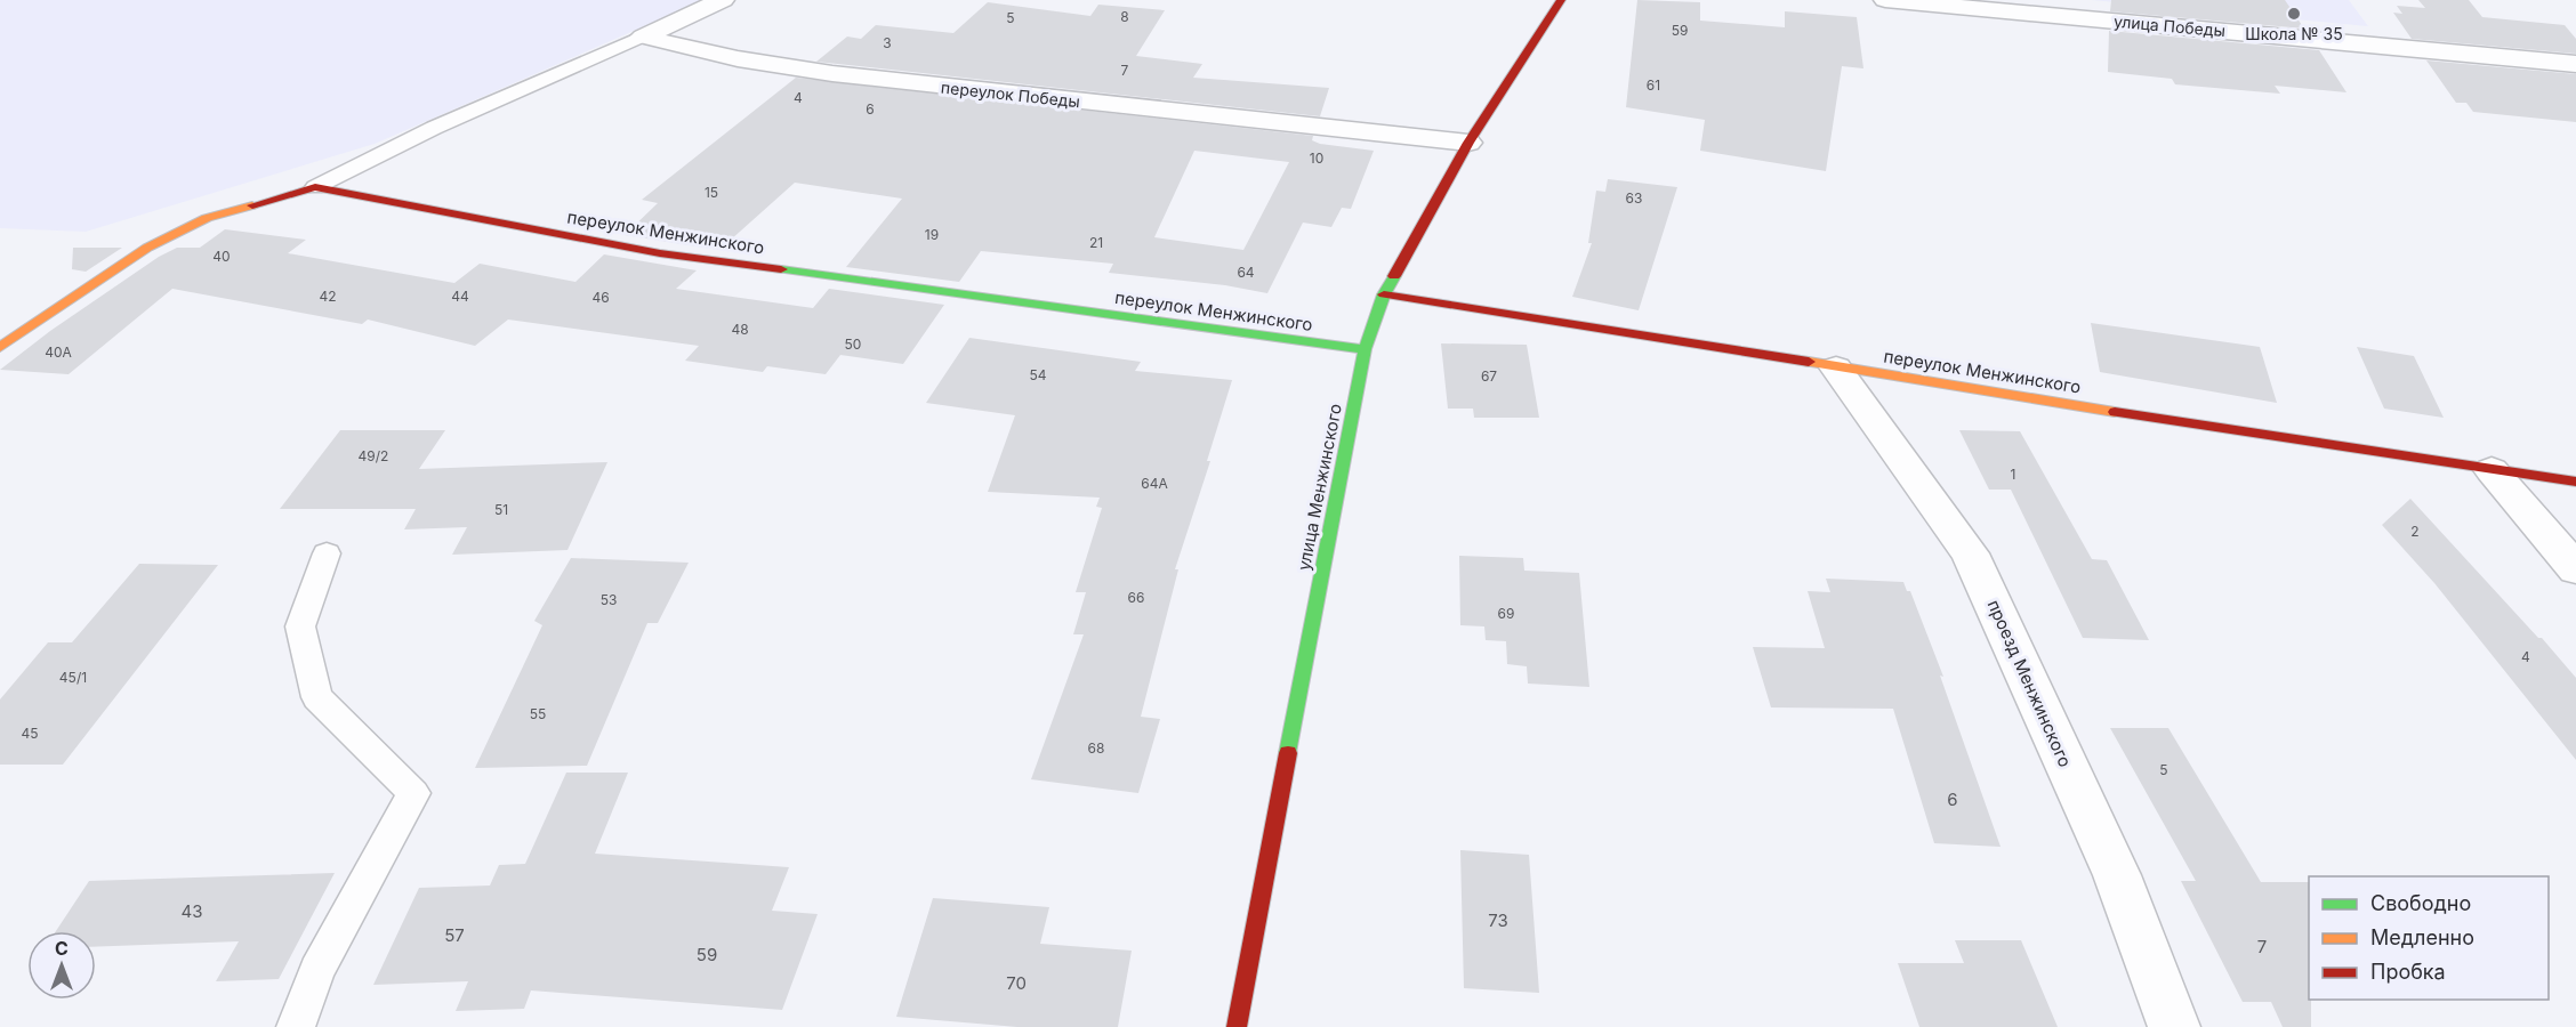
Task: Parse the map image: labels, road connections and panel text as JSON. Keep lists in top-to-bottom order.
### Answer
{
  "streets": {
    "street": [
      "улица Победы",
      "переулок Победы",
      "переулок Менжинского",
      "улица Менжинского",
      "проезд Менжинского"
    ]
  },
  "crossings": [
    ["переулок Победы", "улица Менжинского"],
    ["переулок Менжинского", "улица Менжинского"],
    ["переулок Менжинского", "проезд Менжинского"]
  ],
  "places": ["Школа № 35"],
  "house_numbers": [
    "8",
    "5",
    "59",
    "3",
    "7",
    "61",
    "4",
    "6",
    "10",
    "15",
    "63",
    "19",
    "21",
    "40",
    "64",
    "42",
    "44",
    "46",
    "48",
    "50",
    "40А",
    "54",
    "67",
    "49/2",
    "1",
    "64А",
    "51",
    "2",
    "66",
    "53",
    "69",
    "4",
    "45/1",
    "55",
    "45",
    "68",
    "5",
    "6",
    "43",
    "73",
    "57",
    "7",
    "59",
    "70"
  ],
  "legend": ["Свободно", "Медленно", "Пробка"],
  "north": "top"
}
